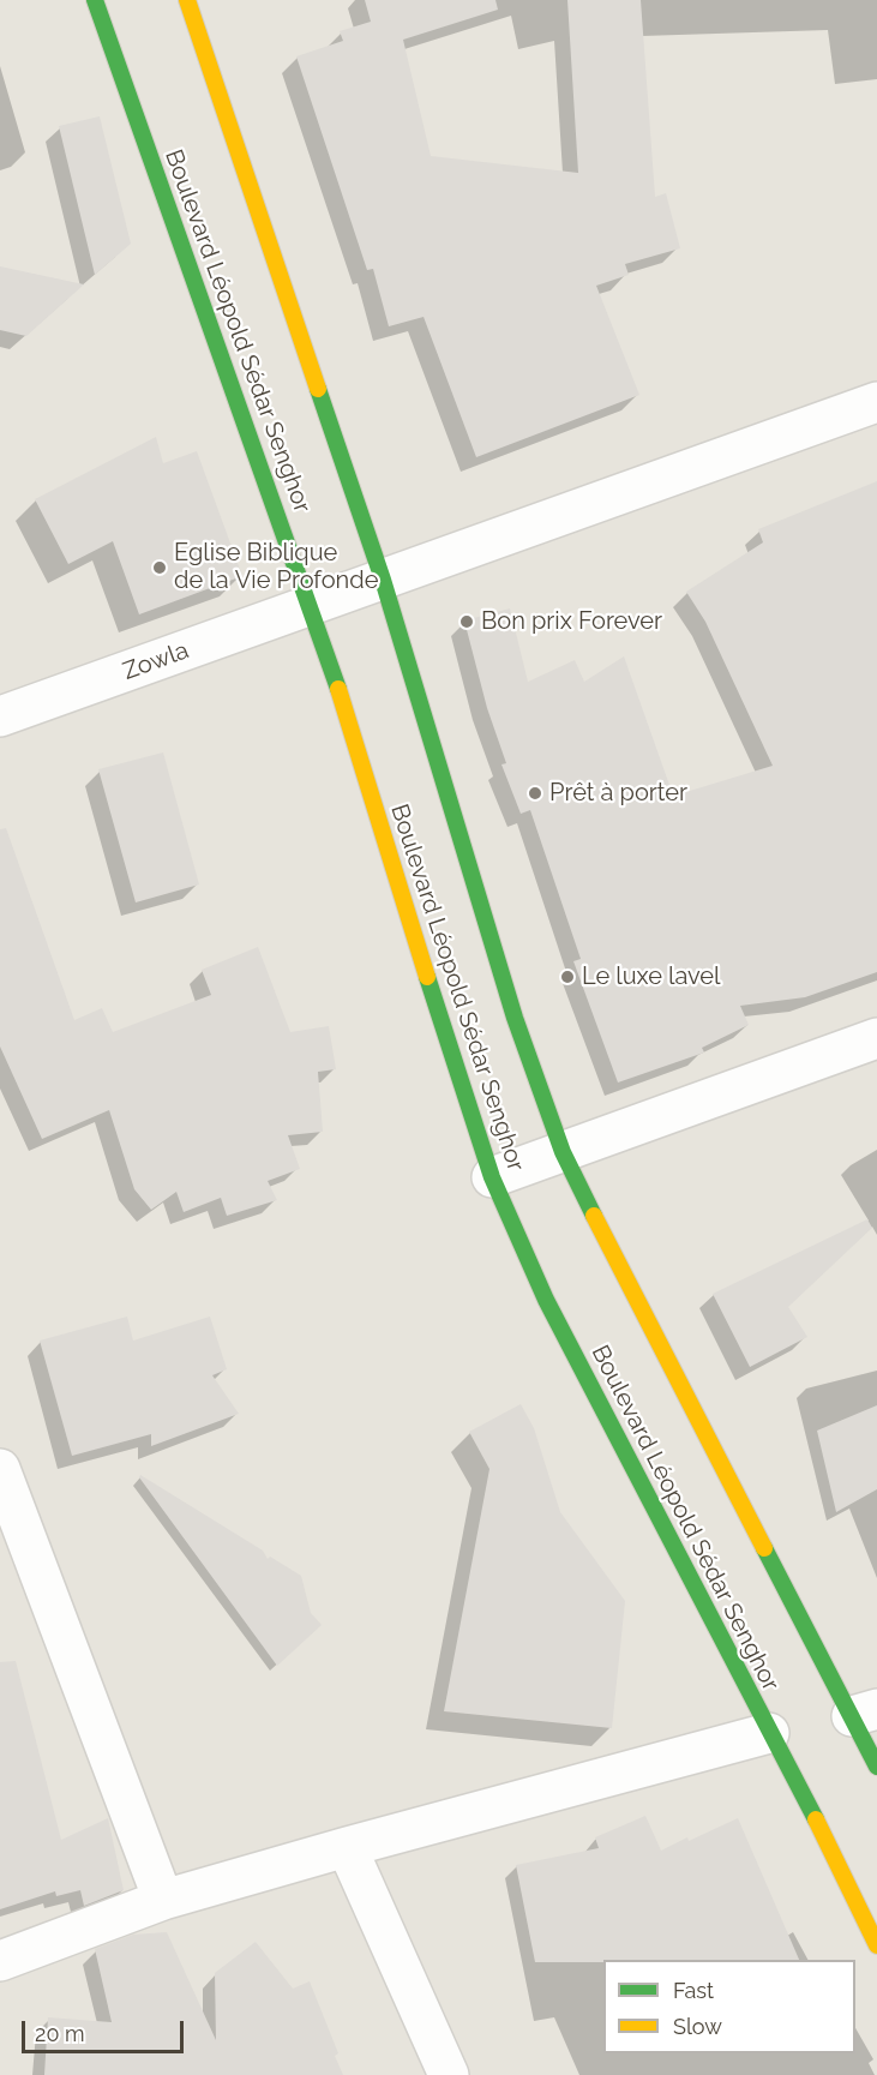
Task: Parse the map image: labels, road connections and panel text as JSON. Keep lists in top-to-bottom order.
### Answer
{
  "streets": {
    "main road": ["Boulevard Léopold Sédar Senghor"],
    "street": ["Zowla"]
  },
  "crossings": [
    ["Boulevard Léopold Sédar Senghor", "Zowla"]
  ],
  "places": [
    "Eglise Biblique de la Vie Profonde",
    "Bon prix Forever",
    "Prêt à porter",
    "Le luxe lavel"
  ],
  "legend": ["Fast", "Slow"],
  "scale_bar": "20 m"
}
